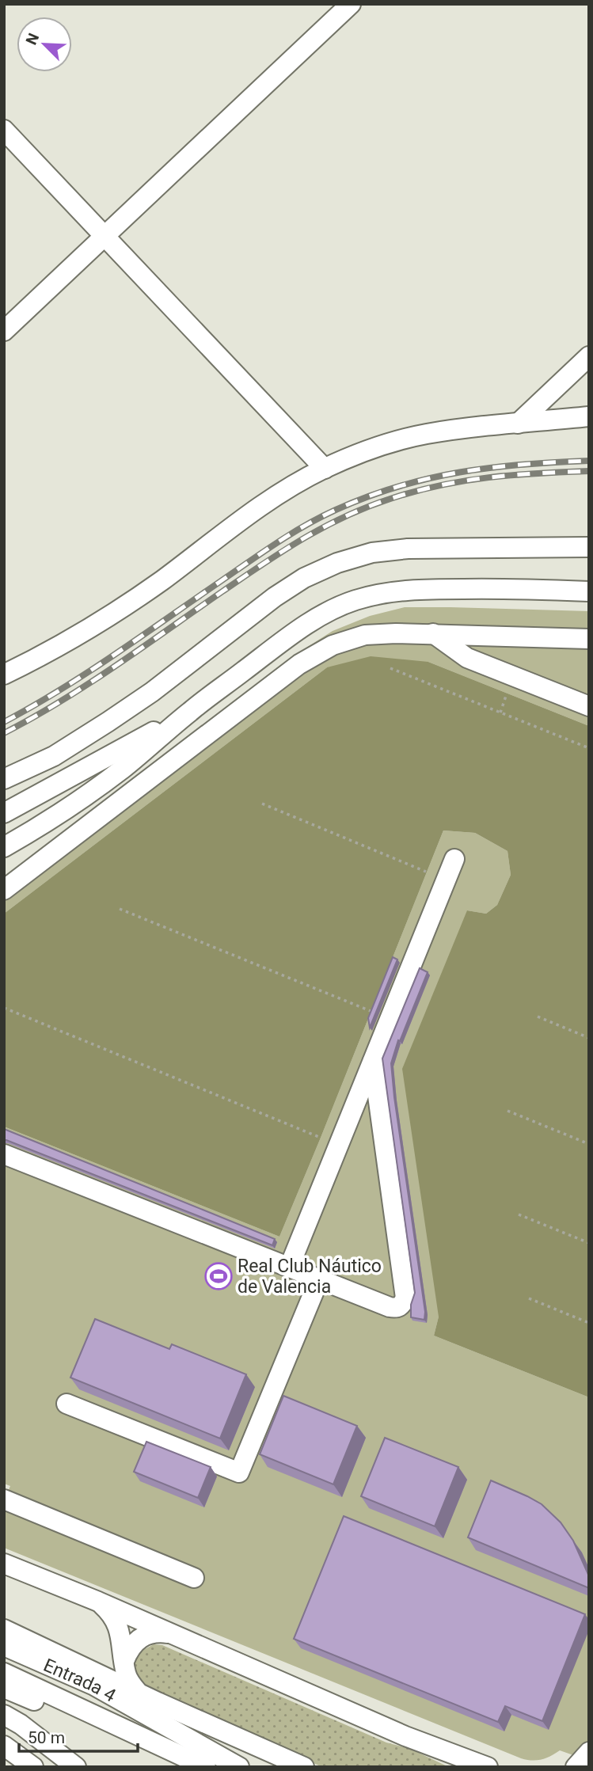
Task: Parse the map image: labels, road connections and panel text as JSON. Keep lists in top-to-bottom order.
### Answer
{
  "streets": {
    "street": ["Entrada 4"]
  },
  "places": {
    "sports": ["Real Club Náutico de Valencia"]
  },
  "scale_bar": "50 m",
  "north": "top left"
}
